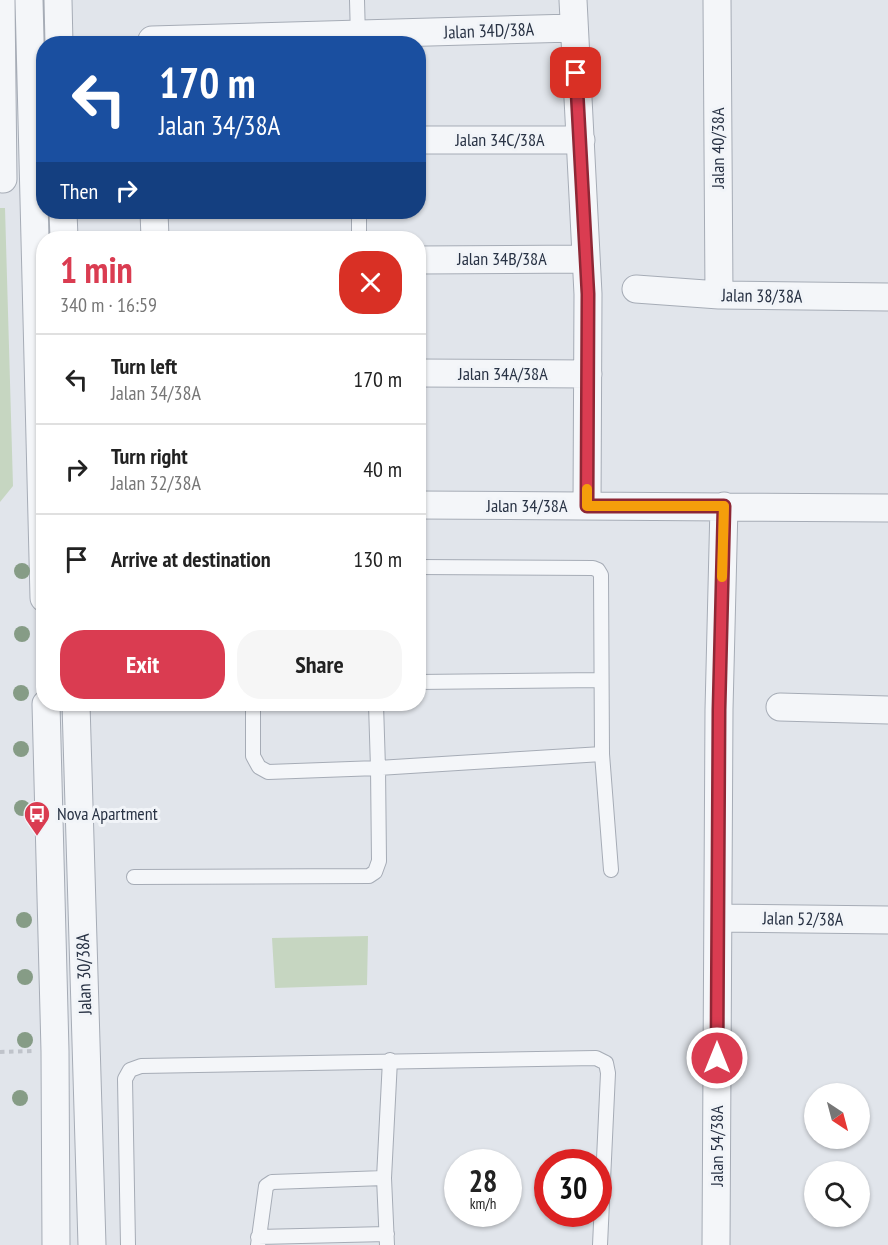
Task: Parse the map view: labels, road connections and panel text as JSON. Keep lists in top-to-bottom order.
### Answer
{
  "streets": {
    "street": [
      "Jalan 34D/38A",
      "Jalan 34C/38A",
      "Jalan 40/38A",
      "Jalan 34B/38A",
      "Jalan 38/38A",
      "Jalan 34A/38A",
      "Jalan 34/38A",
      "Jalan 52/38A",
      "Jalan 30/38A",
      "Jalan 54/38A"
    ]
  },
  "crossings": [
    ["Jalan 40/38A", "Jalan 38/38A"],
    ["Jalan 34/38A", "Jalan 54/38A"],
    ["Jalan 52/38A", "Jalan 54/38A"]
  ],
  "places": {
    "bus stop": ["Nova Apartment"]
  },
  "north": "bottom right",
  "page": {
    "turn": ["170 m", "Jalan 34/38A"],
    "then": "Then",
    "heading": ["1 min", "340 m · 16:59"],
    "list": [
      {
        "name": "Turn left",
        "note": "Jalan 34/38A",
        "value": "170 m"
      },
      {
        "name": "Turn right",
        "note": "Jalan 32/38A",
        "value": "40 m"
      },
      {
        "name": "Arrive at destination",
        "value": "130 m"
      }
    ],
    "buttons": ["Exit", "Share"],
    "speed": "28 km/h",
    "limit": "30"
  }
}
